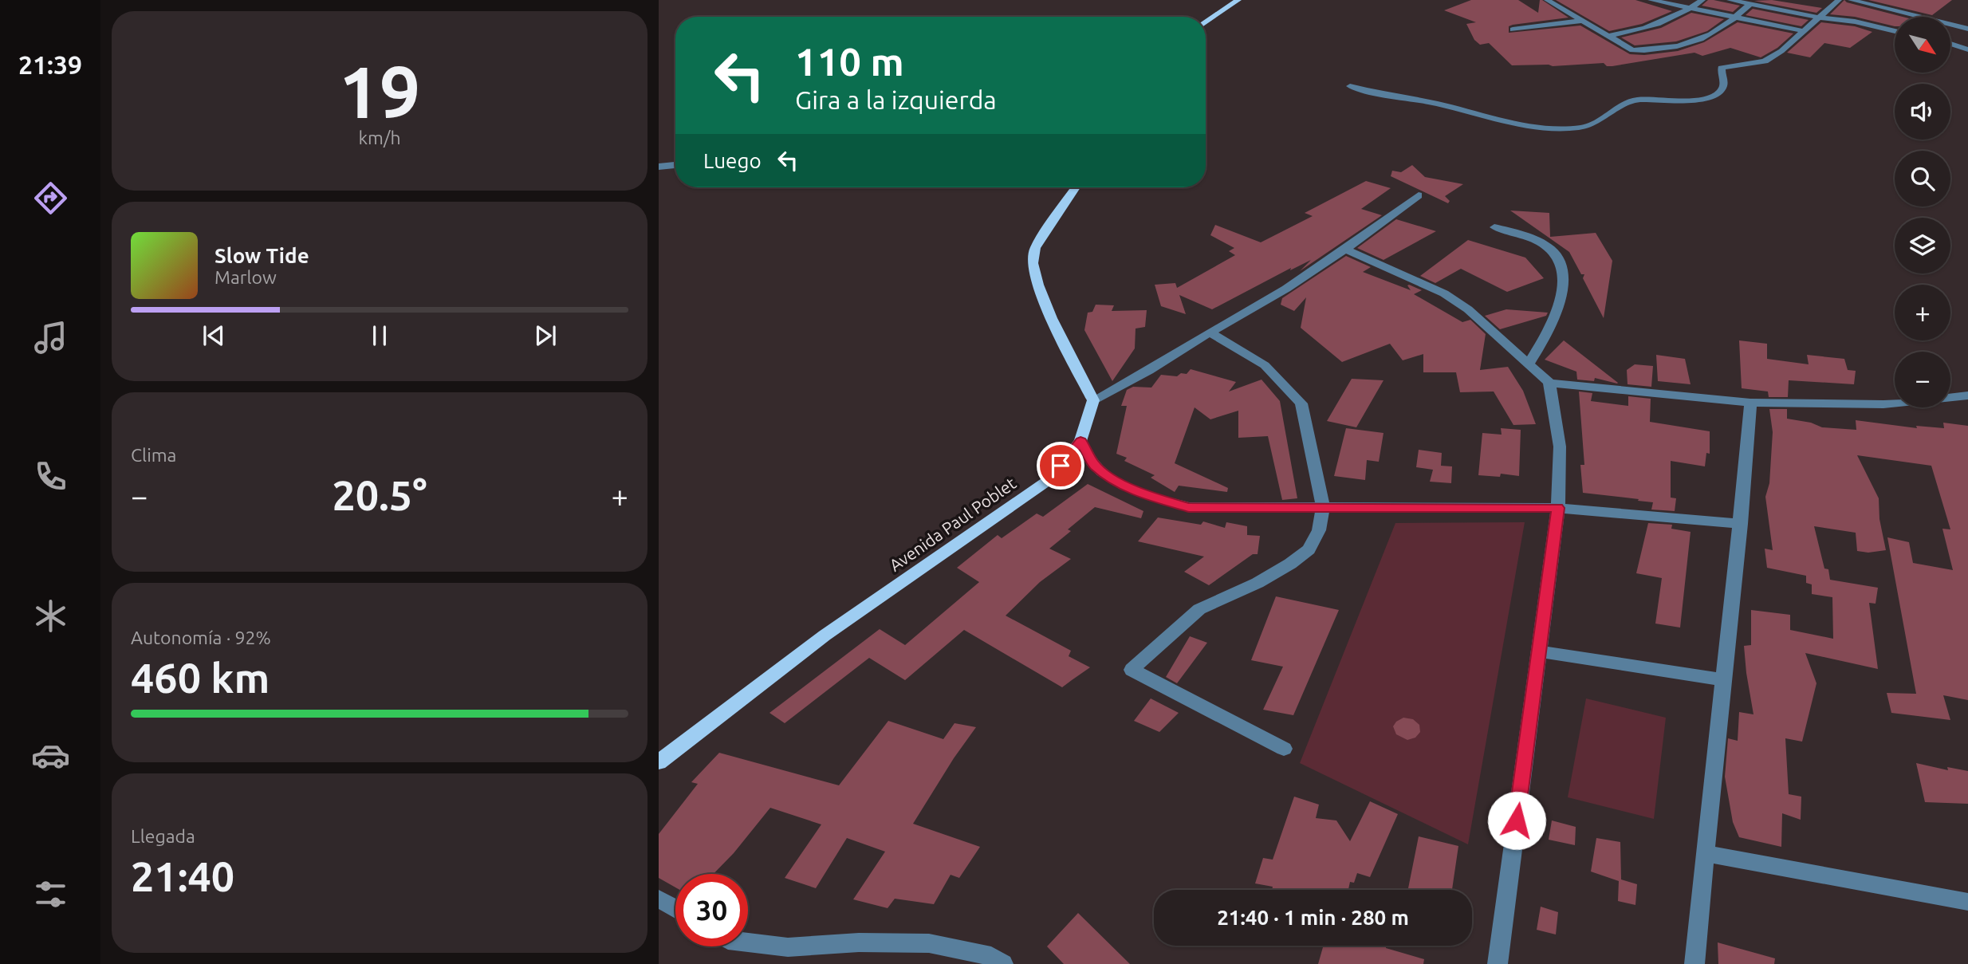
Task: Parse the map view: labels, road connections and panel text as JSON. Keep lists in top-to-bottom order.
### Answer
{
  "streets": {
    "main road": ["Avenida Paul Poblet"]
  },
  "north": "bottom right",
  "page": {
    "tabs": "21:39",
    "tile": [
      ["19", "km/h"],
      "Clima",
      ["Autonomía · 92%", "460 km"],
      ["Llegada", "21:40"]
    ],
    "map_buttons": ["+", "−"],
    "turn": ["110 m", "Gira a la izquierda"],
    "then": "Luego",
    "song": ["Slow Tide", "Marlow"],
    "heat": ["−", "20.5°", "+"],
    "limit": "30",
    "trip": "21:40 · 1 min · 280 m"
  }
}
